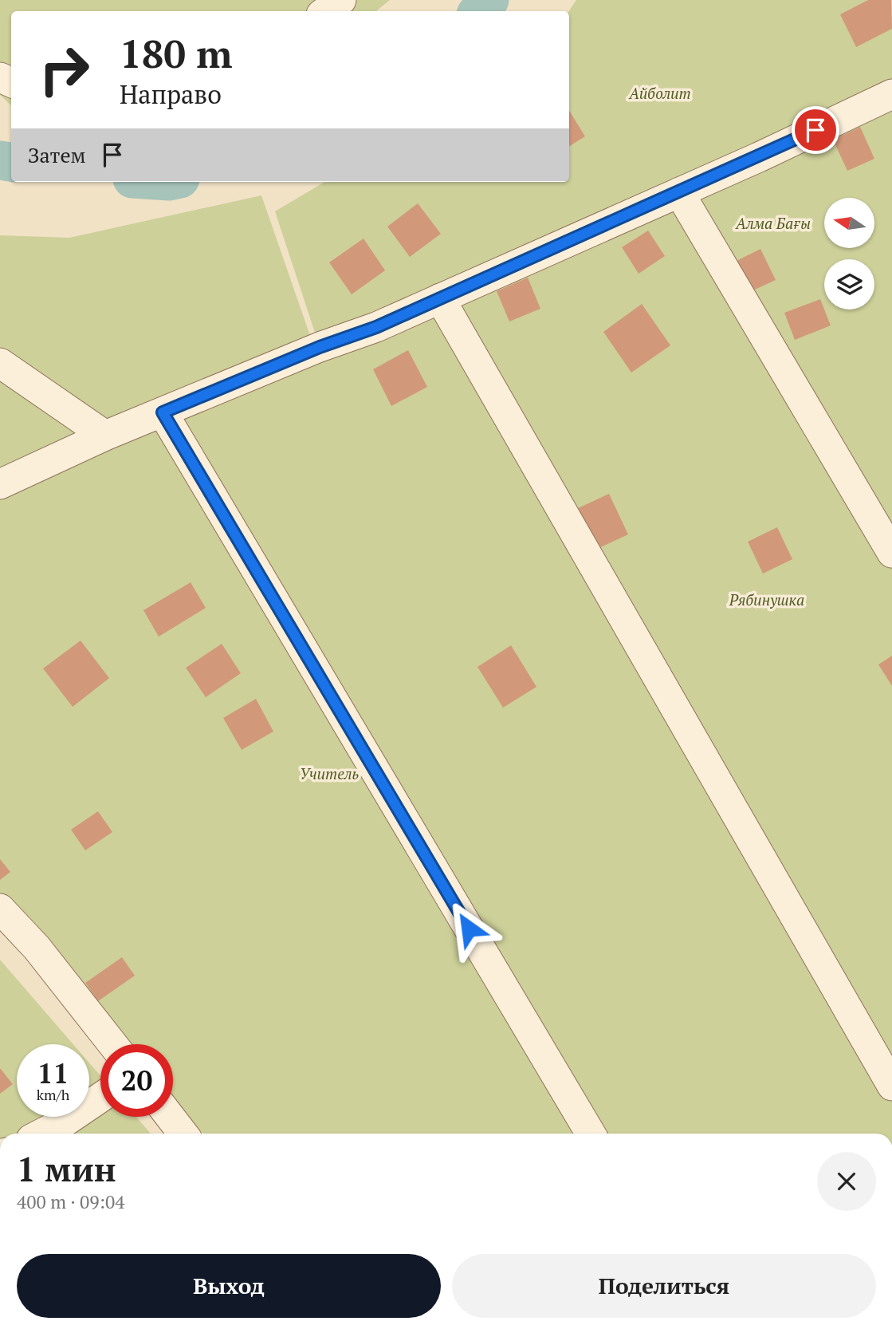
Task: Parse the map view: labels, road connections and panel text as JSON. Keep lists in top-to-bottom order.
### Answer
{
  "parks": [
    "Айболит",
    "Алма Бағы",
    "Рябинушка",
    "Учитель"
  ],
  "north": "left",
  "page": {
    "turn": ["180 m", "Направо"],
    "then": "Затем",
    "speed": "11 km/h",
    "limit": "20",
    "heading": ["1 мин", "400 m · 09:04"],
    "buttons": ["Выход", "Поделиться"]
  }
}
